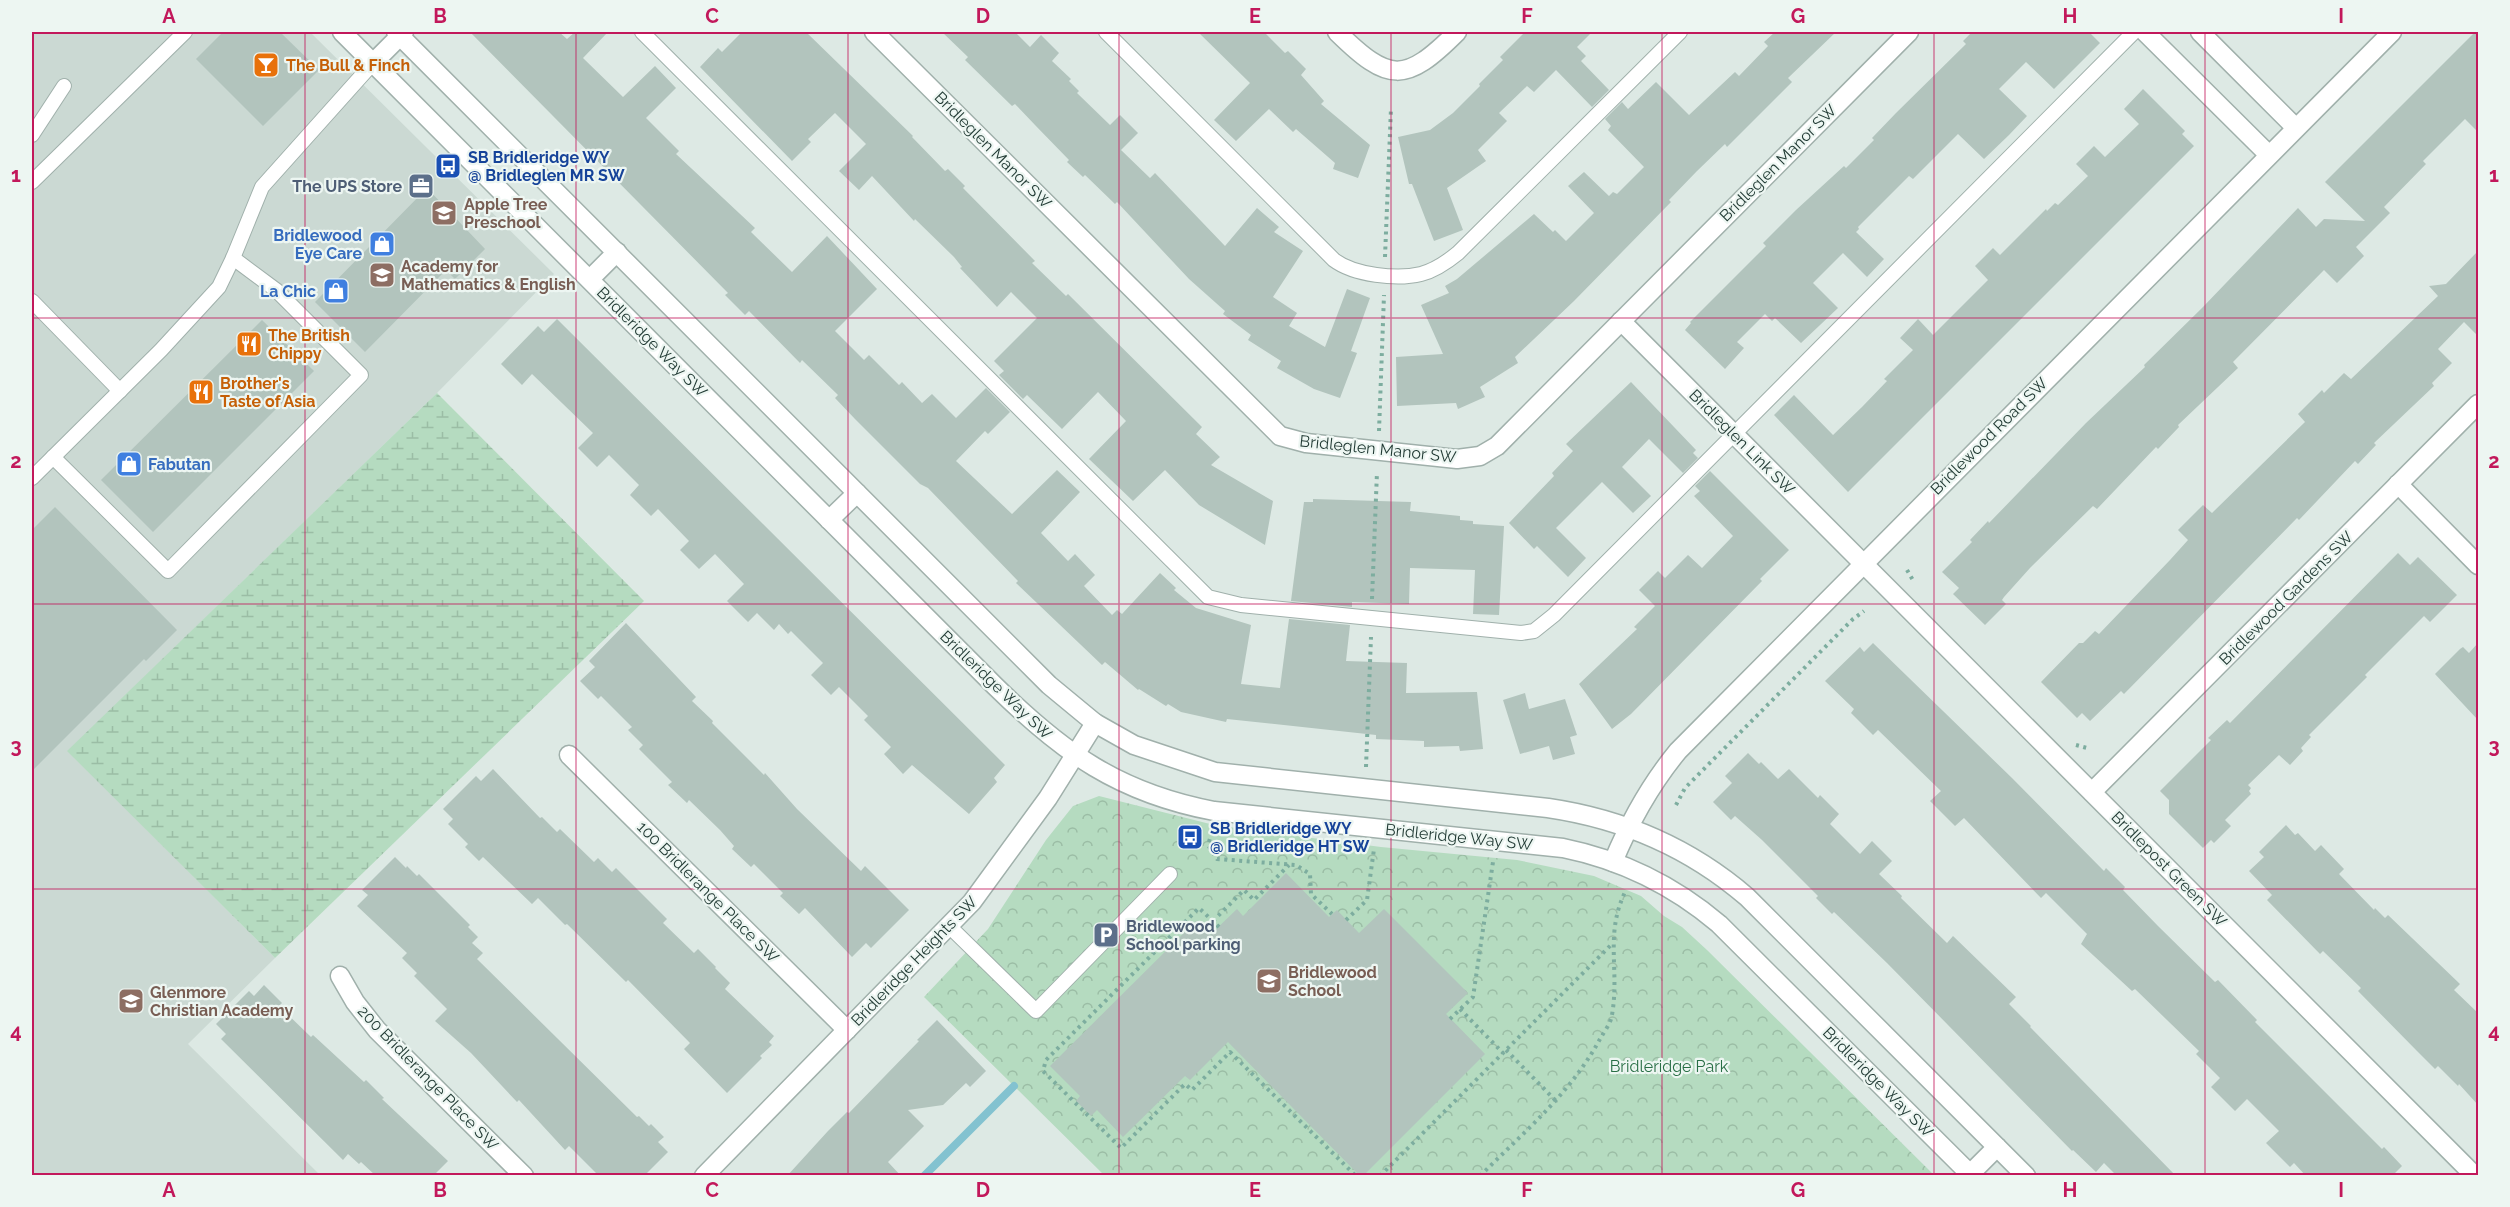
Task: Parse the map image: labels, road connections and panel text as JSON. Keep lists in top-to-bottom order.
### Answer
{
  "streets": {
    "street": [
      "Bridleglen Manor SW",
      "Bridleridge Way SW",
      "Bridlewood Road SW",
      "Bridleglen Link SW",
      "Bridlewood Gardens SW",
      "Bridlepost Green SW",
      "100 Bridlerange Place SW",
      "Bridleridge Heights SW",
      "200 Bridlerange Place SW"
    ]
  },
  "crossings": [
    ["Bridleglen Manor SW", "Bridleglen Link SW"],
    ["Bridleridge Way SW", "Bridlewood Road SW"],
    ["Bridleridge Way SW", "Bridleridge Heights SW"],
    ["Bridlewood Road SW", "Bridleglen Link SW"],
    ["Bridlewood Road SW", "Bridlepost Green SW"],
    ["Bridleglen Link SW", "Bridlepost Green SW"],
    ["Bridlewood Gardens SW", "Bridlepost Green SW"],
    ["100 Bridlerange Place SW", "Bridleridge Heights SW"]
  ],
  "parks": ["Bridleridge Park"],
  "places": {
    "bar": ["The Bull & Finch"],
    "bus stop": ["SB Bridleridge WY @ Bridleglen MR SW", "SB Bridleridge WY @ Bridleridge HT SW"],
    "office": ["The UPS Store"],
    "school or university": [
      "Apple Tree Preschool",
      "Academy for Mathematics & English",
      "Bridlewood School",
      "Glenmore Christian Academy"
    ],
    "shop": ["Bridlewood Eye Care", "La Chic", "Fabutan"],
    "restaurant": ["The British Chippy", "Brother's Taste of Asia"],
    "parking": ["Bridlewood School parking"]
  },
  "grid": {
    "columns": [
      "A",
      "B",
      "C",
      "D",
      "E",
      "F",
      "G",
      "H",
      "I"
    ],
    "rows": [
      "1",
      "2",
      "3",
      "4"
    ]
  }
}
